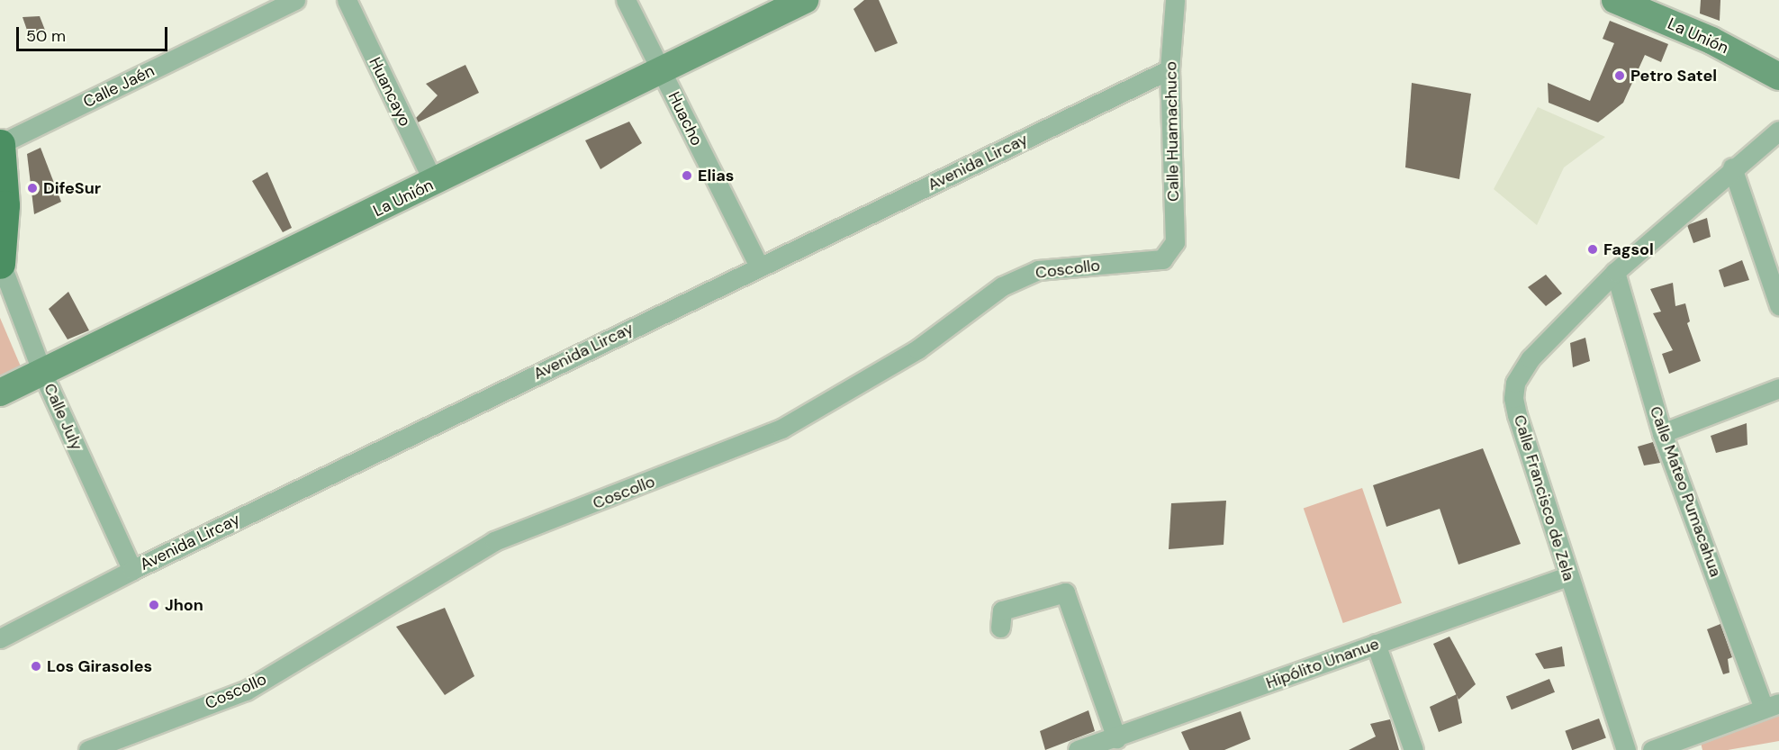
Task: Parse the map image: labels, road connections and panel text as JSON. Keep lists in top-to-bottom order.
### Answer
{
  "streets": {
    "main road": ["La Unión"],
    "street": [
      "Calle Jaén",
      "Huancayo",
      "Huacho",
      "Calle Huamachuco",
      "Avenida Lircay",
      "Coscollo",
      "Calle July",
      "Calle Mateo Pumacahua",
      "Calle Francisco de Zela",
      "Hipólito Unanue"
    ]
  },
  "crossings": [
    ["La Unión", "Huancayo"],
    ["La Unión", "Huacho"],
    ["La Unión", "Calle July"],
    ["Huacho", "Avenida Lircay"],
    ["Calle Huamachuco", "Avenida Lircay"],
    ["Calle Huamachuco", "Coscollo"],
    ["Avenida Lircay", "Calle July"],
    ["Calle Mateo Pumacahua", "Calle Francisco de Zela"],
    ["Calle Francisco de Zela", "Hipólito Unanue"]
  ],
  "places": [
    "Petro Satel",
    "Elias",
    "DifeSur",
    "Fagsol",
    "Jhon",
    "Los Girasoles"
  ],
  "scale_bar": "50 m"
}
